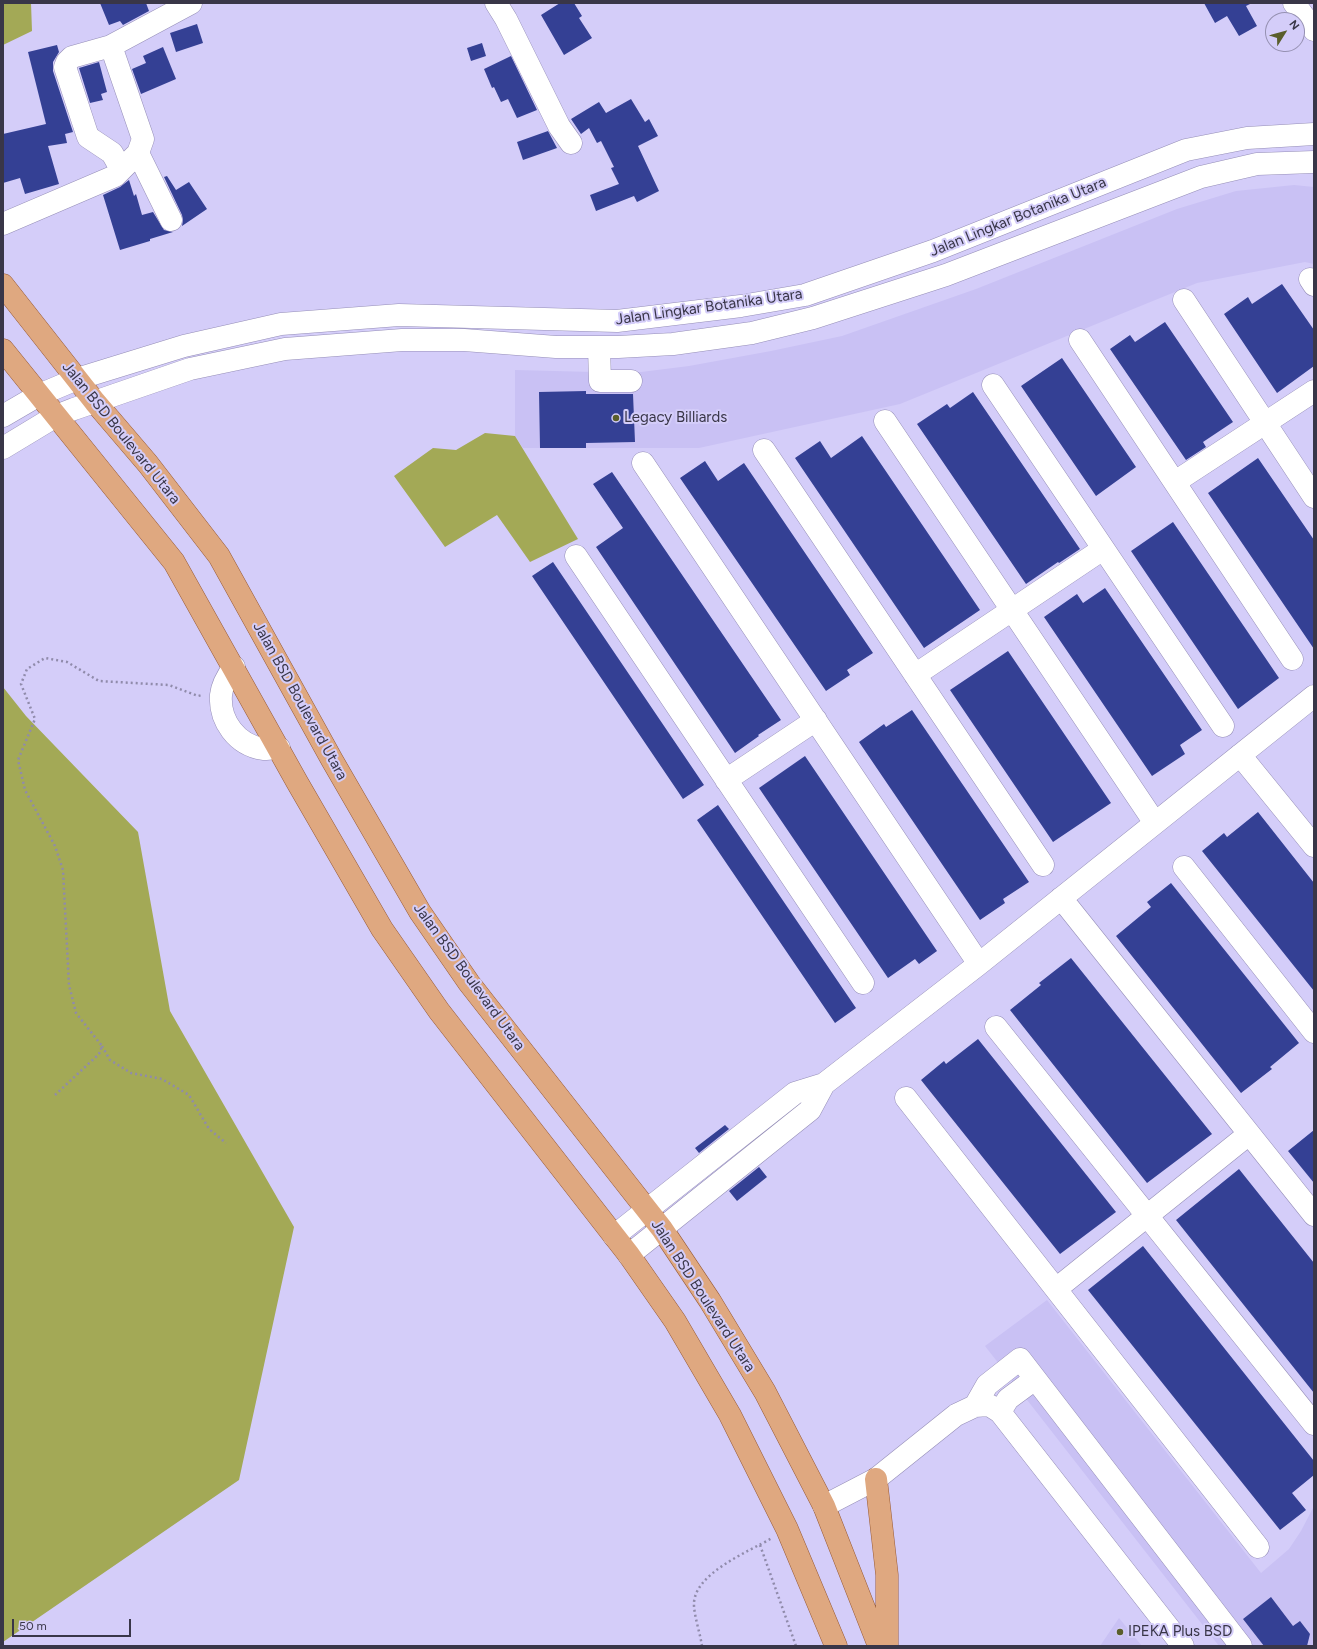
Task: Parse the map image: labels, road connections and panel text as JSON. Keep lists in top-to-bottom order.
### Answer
{
  "streets": {
    "main road": ["Jalan BSD Boulevard Utara"],
    "street": ["Jalan Lingkar Botanika Utara"]
  },
  "crossings": [
    ["Jalan Lingkar Botanika Utara", "Jalan BSD Boulevard Utara"]
  ],
  "places": ["Legacy Billiards", "IPEKA Plus BSD"],
  "scale_bar": "50 m",
  "north": "top right"
}
